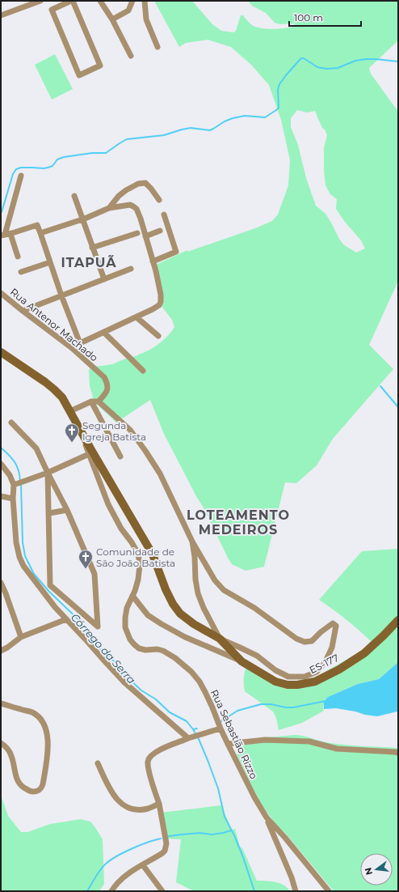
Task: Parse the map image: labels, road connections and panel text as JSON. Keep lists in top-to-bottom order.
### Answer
{
  "streets": {
    "main road": ["ES-177"],
    "street": ["Rua Antenor Machado", "Rua Sebastião Rizzo"]
  },
  "crossings": [
    ["ES-177", "Rua Sebastião Rizzo"]
  ],
  "districts": ["ITAPUÃ", "LOTEAMENTO MEDEIROS"],
  "water": ["Córrego da Serra"],
  "places": {
    "church": ["Segunda Igreja Batista", "Comunidade de São João Batista"]
  },
  "scale_bar": "100 m",
  "north": "left"
}
